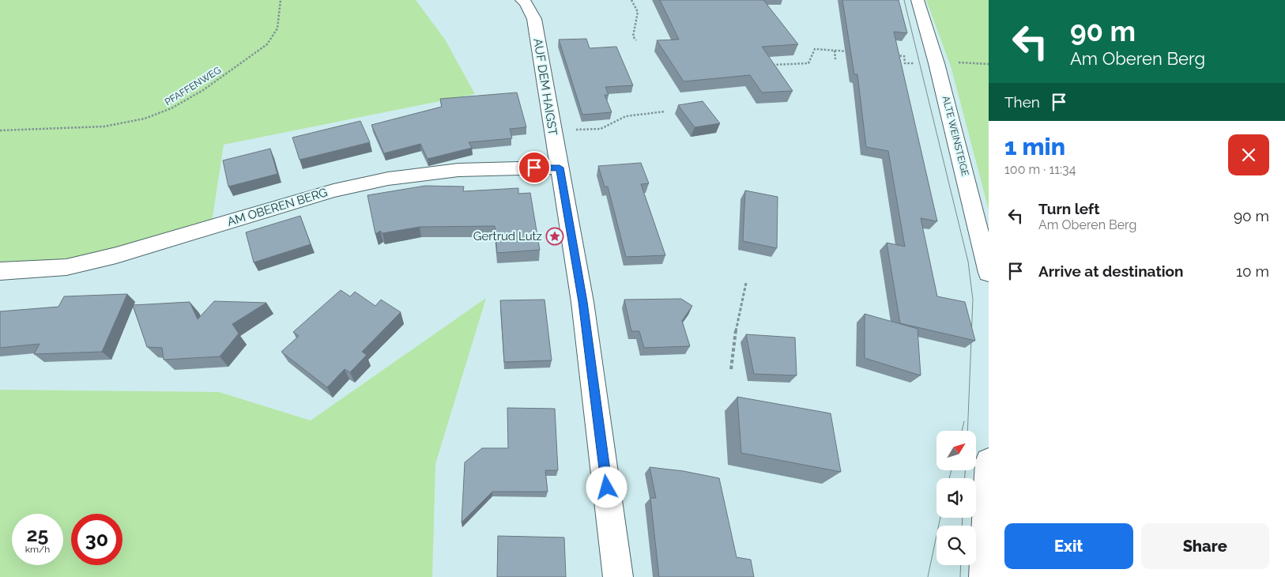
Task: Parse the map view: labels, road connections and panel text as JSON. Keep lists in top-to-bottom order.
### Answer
{
  "streets": {
    "street": ["AUF DEM HAIGST", "ALTE WEINSTEIGE", "AM OBEREN BERG"],
    "path": ["PFAFFENWEG"]
  },
  "crossings": [
    ["AUF DEM HAIGST", "AM OBEREN BERG"]
  ],
  "places": {
    "place": ["Gertrud Lutz"]
  },
  "north": "top right",
  "page": {
    "turn": ["90 m", "Am Oberen Berg"],
    "then": "Then",
    "heading": ["1 min", "100 m · 11:34"],
    "list": [
      {
        "name": "Turn left",
        "note": "Am Oberen Berg",
        "value": "90 m"
      },
      {
        "name": "Arrive at destination",
        "value": "10 m"
      }
    ],
    "speed": "25 km/h",
    "limit": "30",
    "buttons": ["Exit", "Share"]
  }
}
